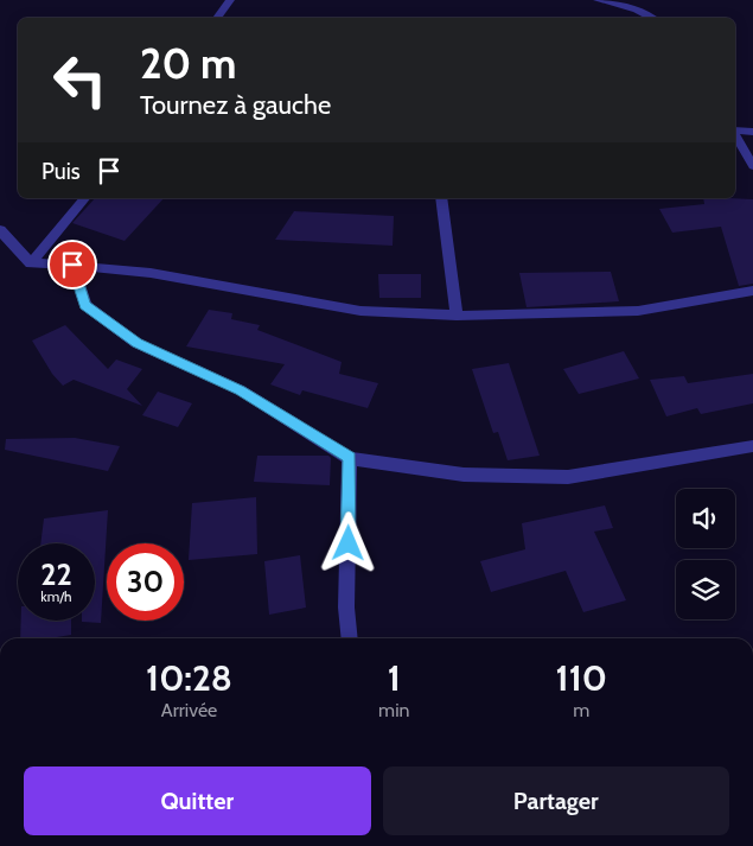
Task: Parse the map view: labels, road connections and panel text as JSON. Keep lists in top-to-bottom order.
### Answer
{
  "page": {
    "turn": ["20 m", "Tournez à gauche"],
    "then": "Puis",
    "speed": "22 km/h",
    "limit": "30",
    "eta": [
      "10:28",
      "Arrivée",
      "1",
      "min",
      "110",
      "m"
    ],
    "buttons": ["Quitter", "Partager"]
  }
}
